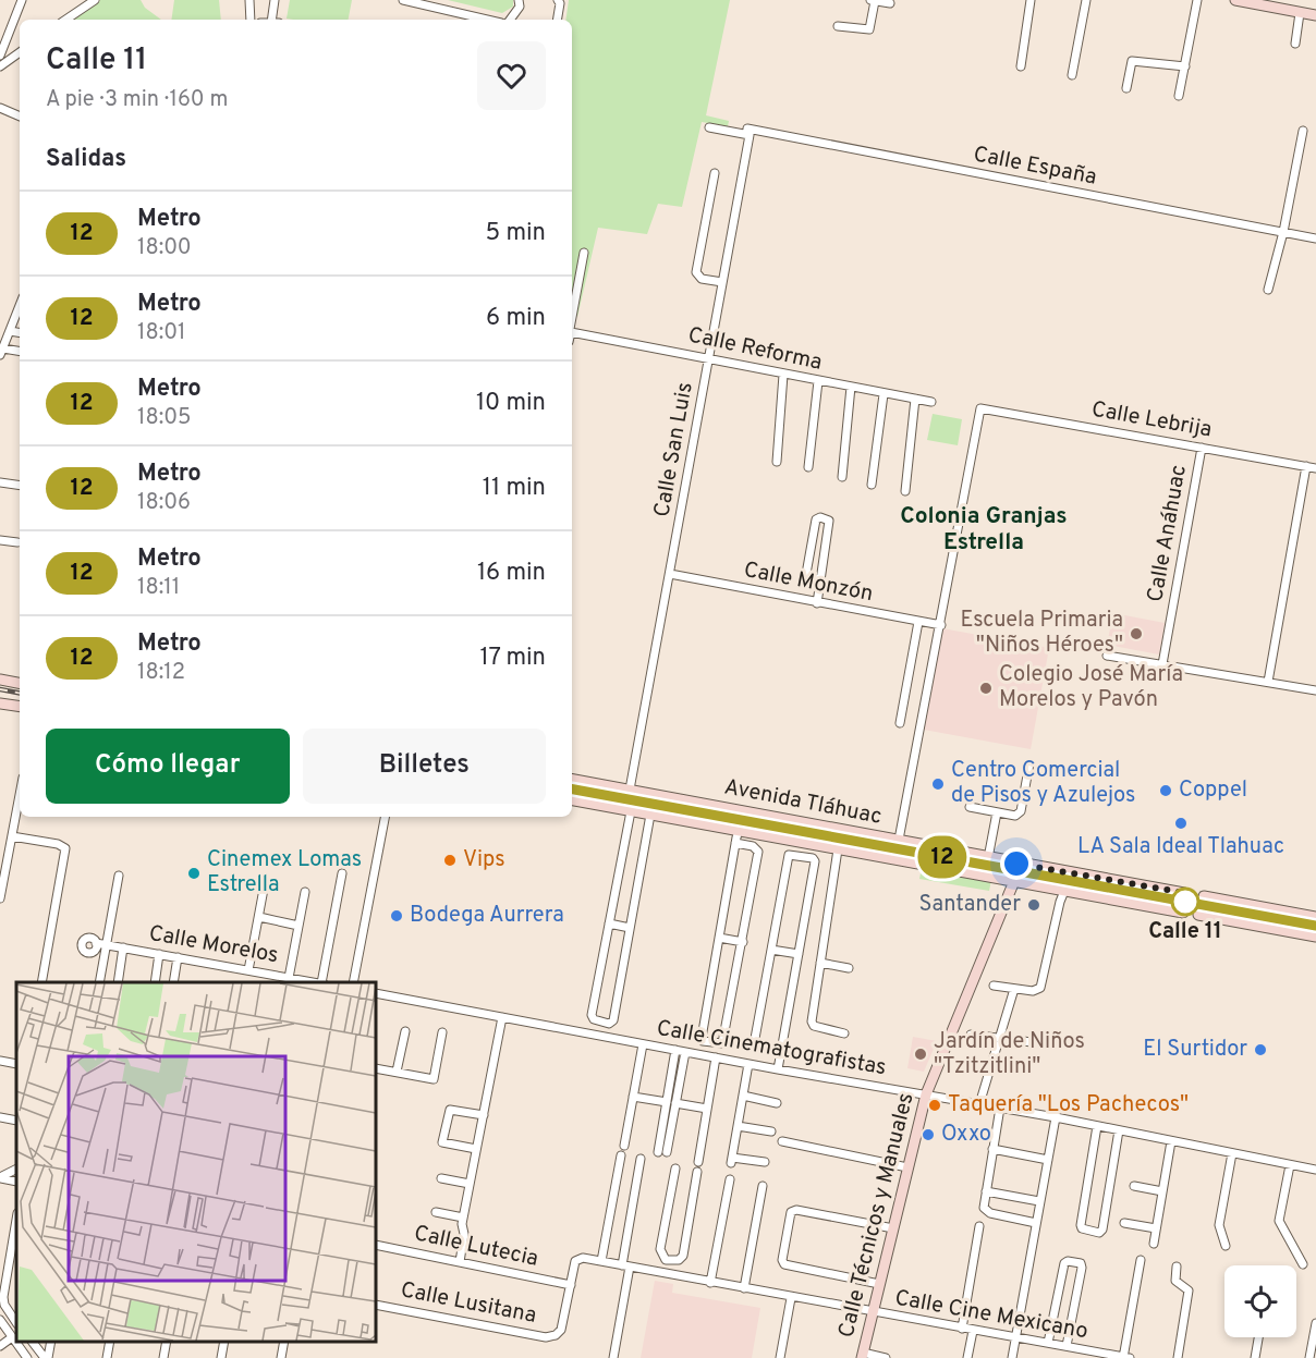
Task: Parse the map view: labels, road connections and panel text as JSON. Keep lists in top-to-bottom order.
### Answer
{
  "streets": {
    "main road": ["Avenida Tláhuac", "Calle Técnicos y Manuales"],
    "street": [
      "Calle España",
      "Calle Reforma",
      "Calle Lebrija",
      "Calle San Luis",
      "Calle Anáhuac",
      "Calle Monzón",
      "Calle Morelos",
      "Calle Cinematografistas",
      "Calle Lutecia",
      "Calle Lusitana",
      "Calle Cine Mexicano"
    ]
  },
  "crossings": [
    ["Calle España", "Calle San Luis"],
    ["Calle Reforma", "Calle San Luis"],
    ["Calle Lebrija", "Calle Anáhuac"],
    ["Calle Lebrija", "Calle Monzón"],
    ["Calle San Luis", "Calle Monzón"],
    ["Calle San Luis", "Avenida Tláhuac"],
    ["Avenida Tláhuac", "Calle Técnicos y Manuales"],
    ["Calle Cinematografistas", "Calle Técnicos y Manuales"],
    ["Calle Técnicos y Manuales", "Calle Cine Mexicano"],
    ["Calle Lutecia", "Calle Lusitana"],
    ["Calle Lutecia", "Calle Cine Mexicano"],
    ["Calle Lusitana", "Calle Cine Mexicano"]
  ],
  "districts": ["Colonia Granjas Estrella"],
  "places": [
    "Escuela Primaria \"Niños Héroes\"",
    "Colegio José María Morelos y Pavón",
    "Centro Comercial de Pisos y Azulejos",
    "Coppel",
    "LA Sala Ideal Tlahuac",
    "Vips",
    "Cinemex Lomas Estrella",
    "Calle 11",
    "Santander",
    "Bodega Aurrera",
    "El Surtidor",
    "Jardín de Niños \"Tzitzitlini\"",
    "Taquería \"Los Pachecos\"",
    "Oxxo"
  ],
  "lines": ["metro line 12"],
  "page": {
    "on_map": "12",
    "heading": [
      ["Calle 11", "A pie · 3 min · 160 m"],
      "Salidas"
    ],
    "list": [
      {
        "mark": "12",
        "name": "Metro",
        "note": "18:00",
        "value": "5 min"
      },
      {
        "mark": "12",
        "name": "Metro",
        "note": "18:01",
        "value": "6 min"
      },
      {
        "mark": "12",
        "name": "Metro",
        "note": "18:05",
        "value": "10 min"
      },
      {
        "mark": "12",
        "name": "Metro",
        "note": "18:06",
        "value": "11 min"
      },
      {
        "mark": "12",
        "name": "Metro",
        "note": "18:11",
        "value": "16 min"
      },
      {
        "mark": "12",
        "name": "Metro",
        "note": "18:12",
        "value": "17 min"
      }
    ],
    "buttons": ["Cómo llegar", "Billetes"]
  }
}
